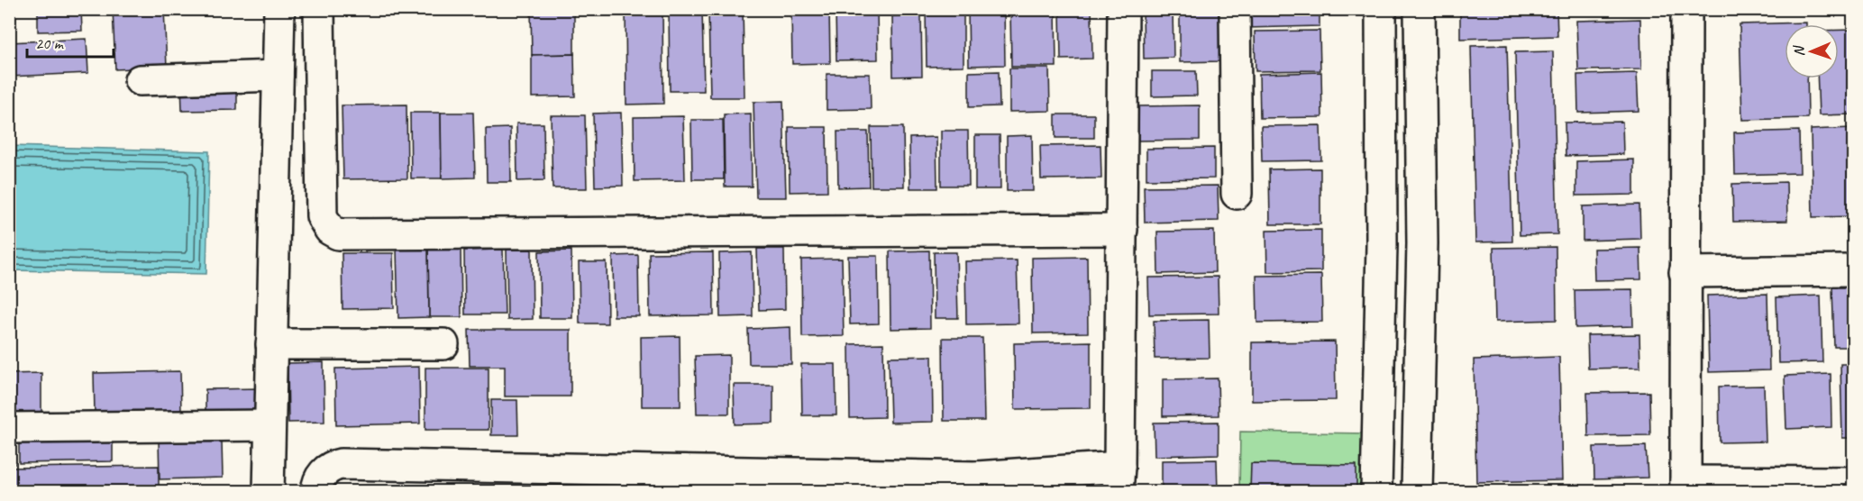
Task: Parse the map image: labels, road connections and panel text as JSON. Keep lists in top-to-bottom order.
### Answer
{
  "scale_bar": "20 m",
  "north": "left"
}
